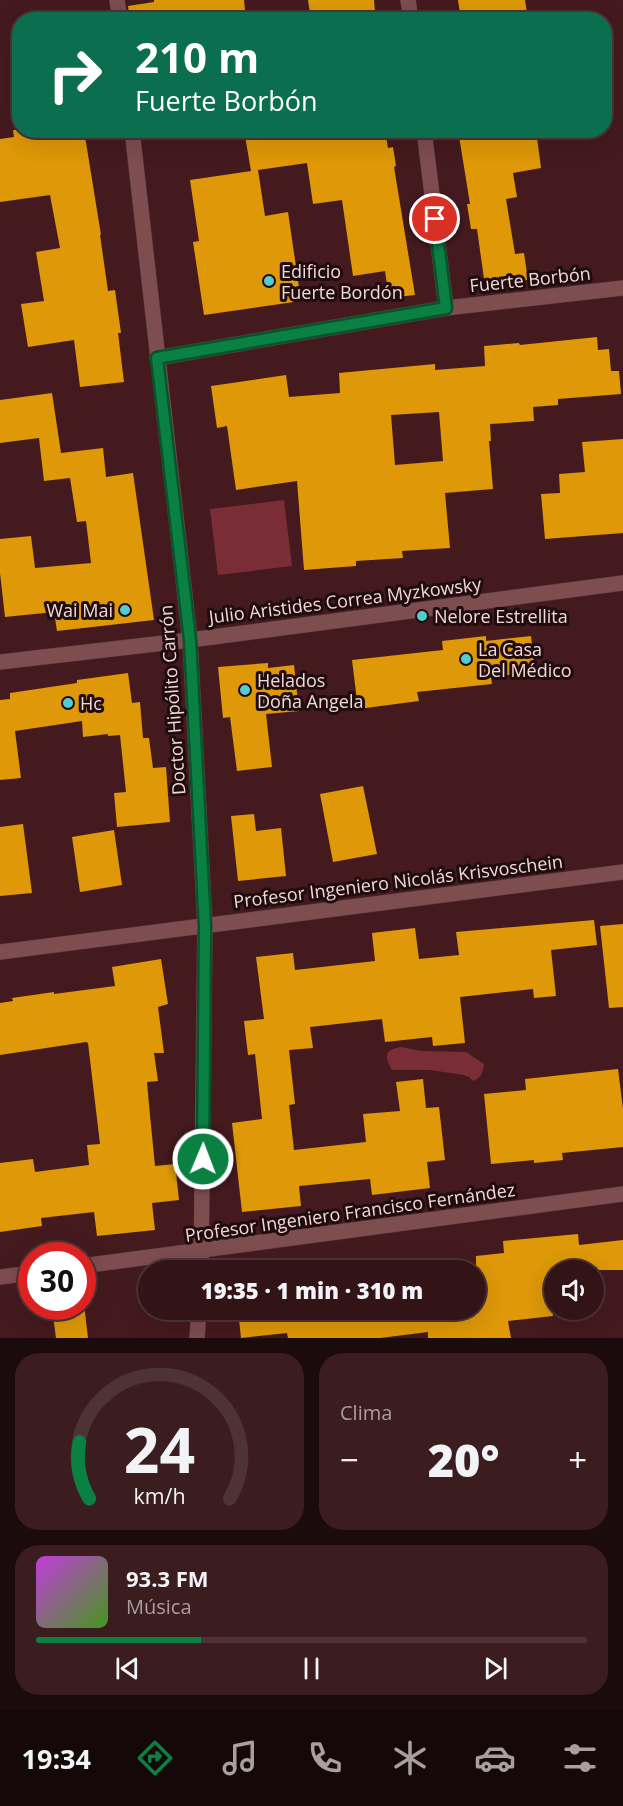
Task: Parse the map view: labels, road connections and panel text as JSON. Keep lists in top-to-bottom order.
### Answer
{
  "streets": {
    "street": [
      "Fuerte Borbón",
      "Julio Aristides Correa Myzkowsky",
      "Doctor Hipólito Carrón",
      "Profesor Ingeniero Nicolás Krisvoschein",
      "Profesor Ingeniero Francisco Fernández"
    ]
  },
  "crossings": [
    ["Fuerte Borbón", "Doctor Hipólito Carrón"],
    ["Julio Aristides Correa Myzkowsky", "Doctor Hipólito Carrón"],
    ["Doctor Hipólito Carrón", "Profesor Ingeniero Nicolás Krisvoschein"],
    ["Doctor Hipólito Carrón", "Profesor Ingeniero Francisco Fernández"]
  ],
  "places": [
    "Edificio Fuerte Bordón",
    "Wai Mai",
    "Nelore Estrellita",
    "La Casa Del Médico",
    "Helados Doña Angela",
    "Hc"
  ],
  "page": {
    "turn": ["210 m", "Fuerte Borbón"],
    "limit": "30",
    "trip": "19:35 · 1 min · 310 m",
    "tile": "Clima",
    "heat": ["−", "20°", "+"],
    "song": ["93.3 FM", "Música"],
    "tabs": "19:34",
    "gauge": ["24", "km/h"]
  }
}
